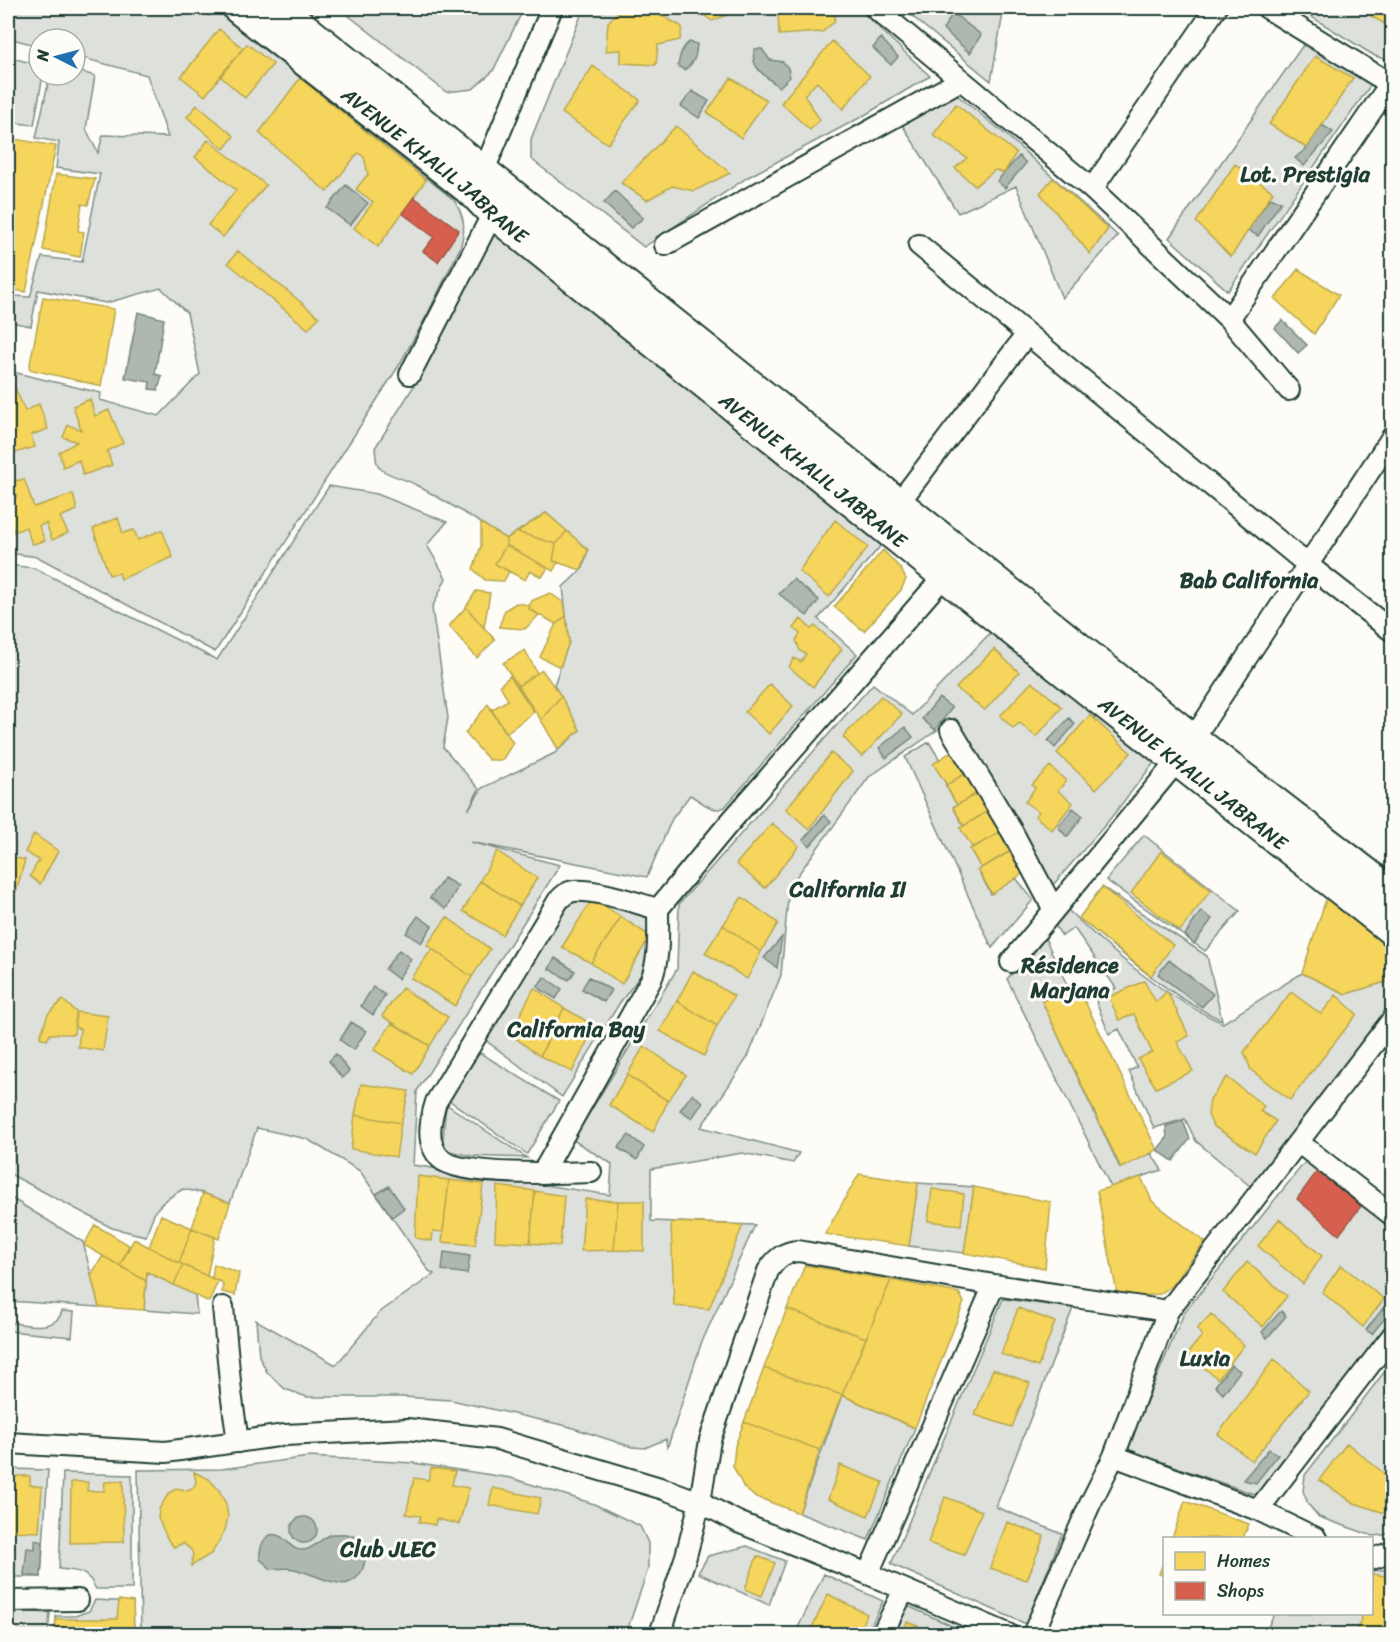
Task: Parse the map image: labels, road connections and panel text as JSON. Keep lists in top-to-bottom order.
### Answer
{
  "streets": {
    "main road": ["AVENUE KHALIL JABRANE"]
  },
  "districts": [
    "Lot. Prestigia",
    "Bab California",
    "California II",
    "Résidence Marjana",
    "California Bay",
    "Luxia",
    "Club JLEC"
  ],
  "legend": ["Homes", "Shops"],
  "north": "left"
}
